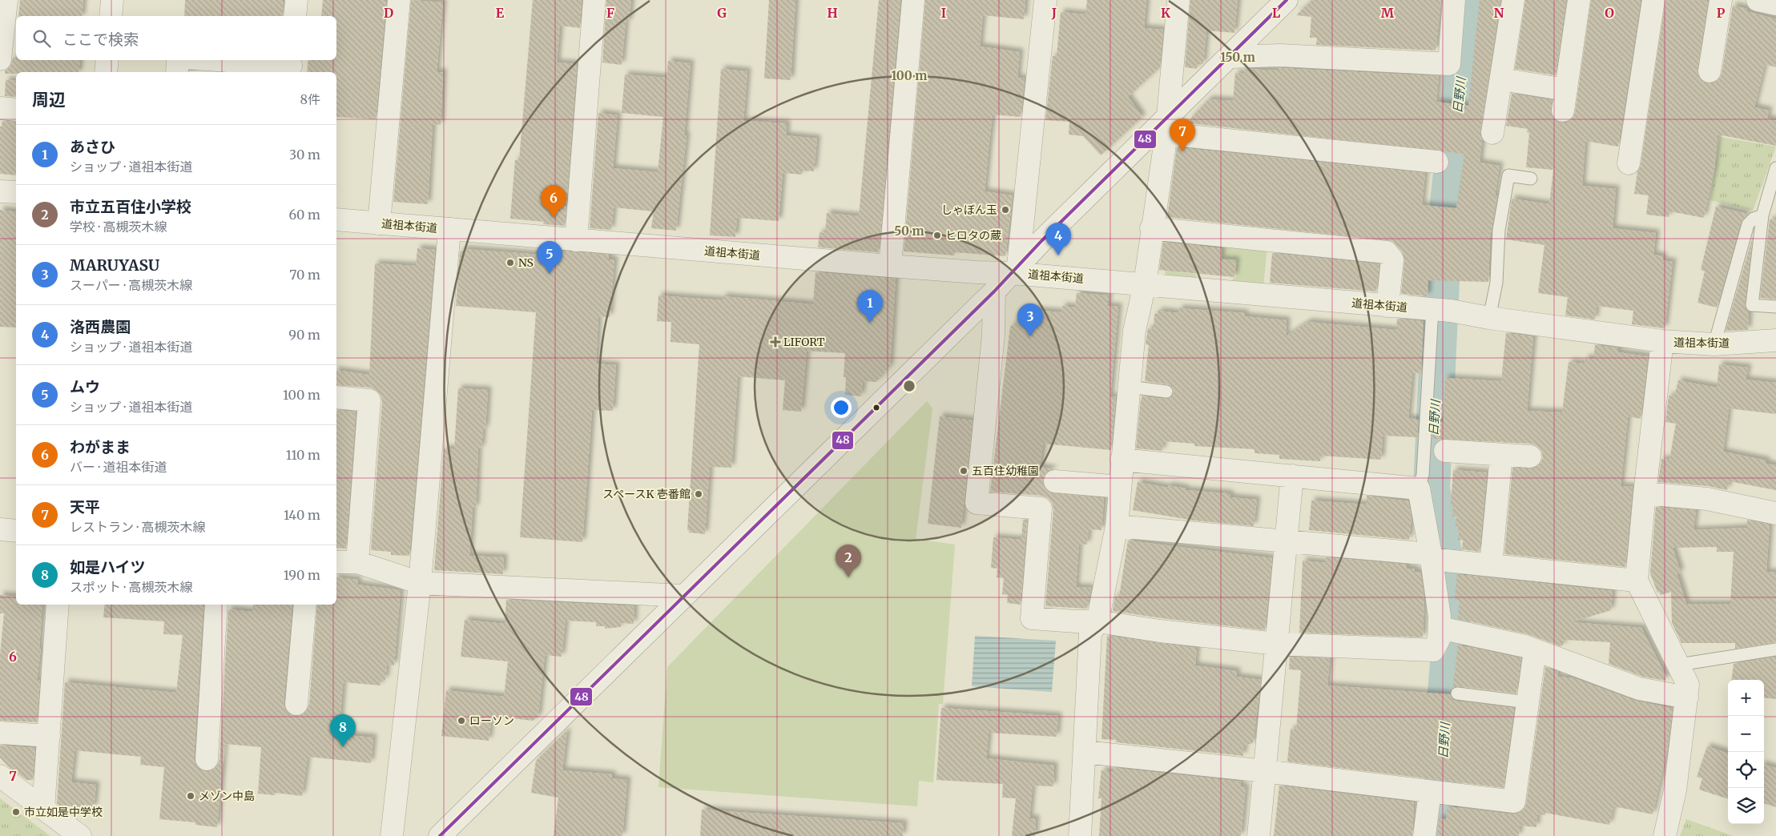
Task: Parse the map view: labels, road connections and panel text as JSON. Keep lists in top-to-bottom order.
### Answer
{
  "streets": {
    "street": ["道祖本街道"]
  },
  "water": ["日野川"],
  "places": {
    "other": [
      "しゃぼん玉",
      "ヒロタの蔵",
      "NS",
      "五百住幼稚園",
      "スペースK 壱番館",
      "ローソン",
      "メゾン中島",
      "市立如是中学校"
    ],
    "health": ["LIFORT"]
  },
  "lines": ["transit line 48"],
  "page": {
    "search": "ここで検索",
    "heading": ["周辺", "8件"],
    "pins": [
      "7",
      "6",
      "4",
      "5",
      "1",
      "3",
      "2",
      "8"
    ],
    "list": [
      {
        "mark": "1",
        "name": "あさひ",
        "note": "ショップ · 道祖本街道",
        "value": "30 m"
      },
      {
        "mark": "2",
        "name": "市立五百住小学校",
        "note": "学校 · 高槻茨木線",
        "value": "60 m"
      },
      {
        "mark": "3",
        "name": "MARUYASU",
        "note": "スーパー · 高槻茨木線",
        "value": "70 m"
      },
      {
        "mark": "4",
        "name": "洛西農園",
        "note": "ショップ · 道祖本街道",
        "value": "90 m"
      },
      {
        "mark": "5",
        "name": "ムウ",
        "note": "ショップ · 道祖本街道",
        "value": "100 m"
      },
      {
        "mark": "6",
        "name": "わがまま",
        "note": "バー · 道祖本街道",
        "value": "110 m"
      },
      {
        "mark": "7",
        "name": "天平",
        "note": "レストラン · 高槻茨木線",
        "value": "140 m"
      },
      {
        "mark": "8",
        "name": "如是ハイツ",
        "note": "スポット · 高槻茨木線",
        "value": "190 m"
      }
    ],
    "map_buttons": ["+", "−"]
  },
  "grid": {
    "columns": [
      "D",
      "E",
      "F",
      "G",
      "H",
      "I",
      "J",
      "K",
      "L",
      "M",
      "N",
      "O",
      "P"
    ],
    "rows": ["6", "7"]
  },
  "rings": ["150 m", "100 m", "50 m"]
}
